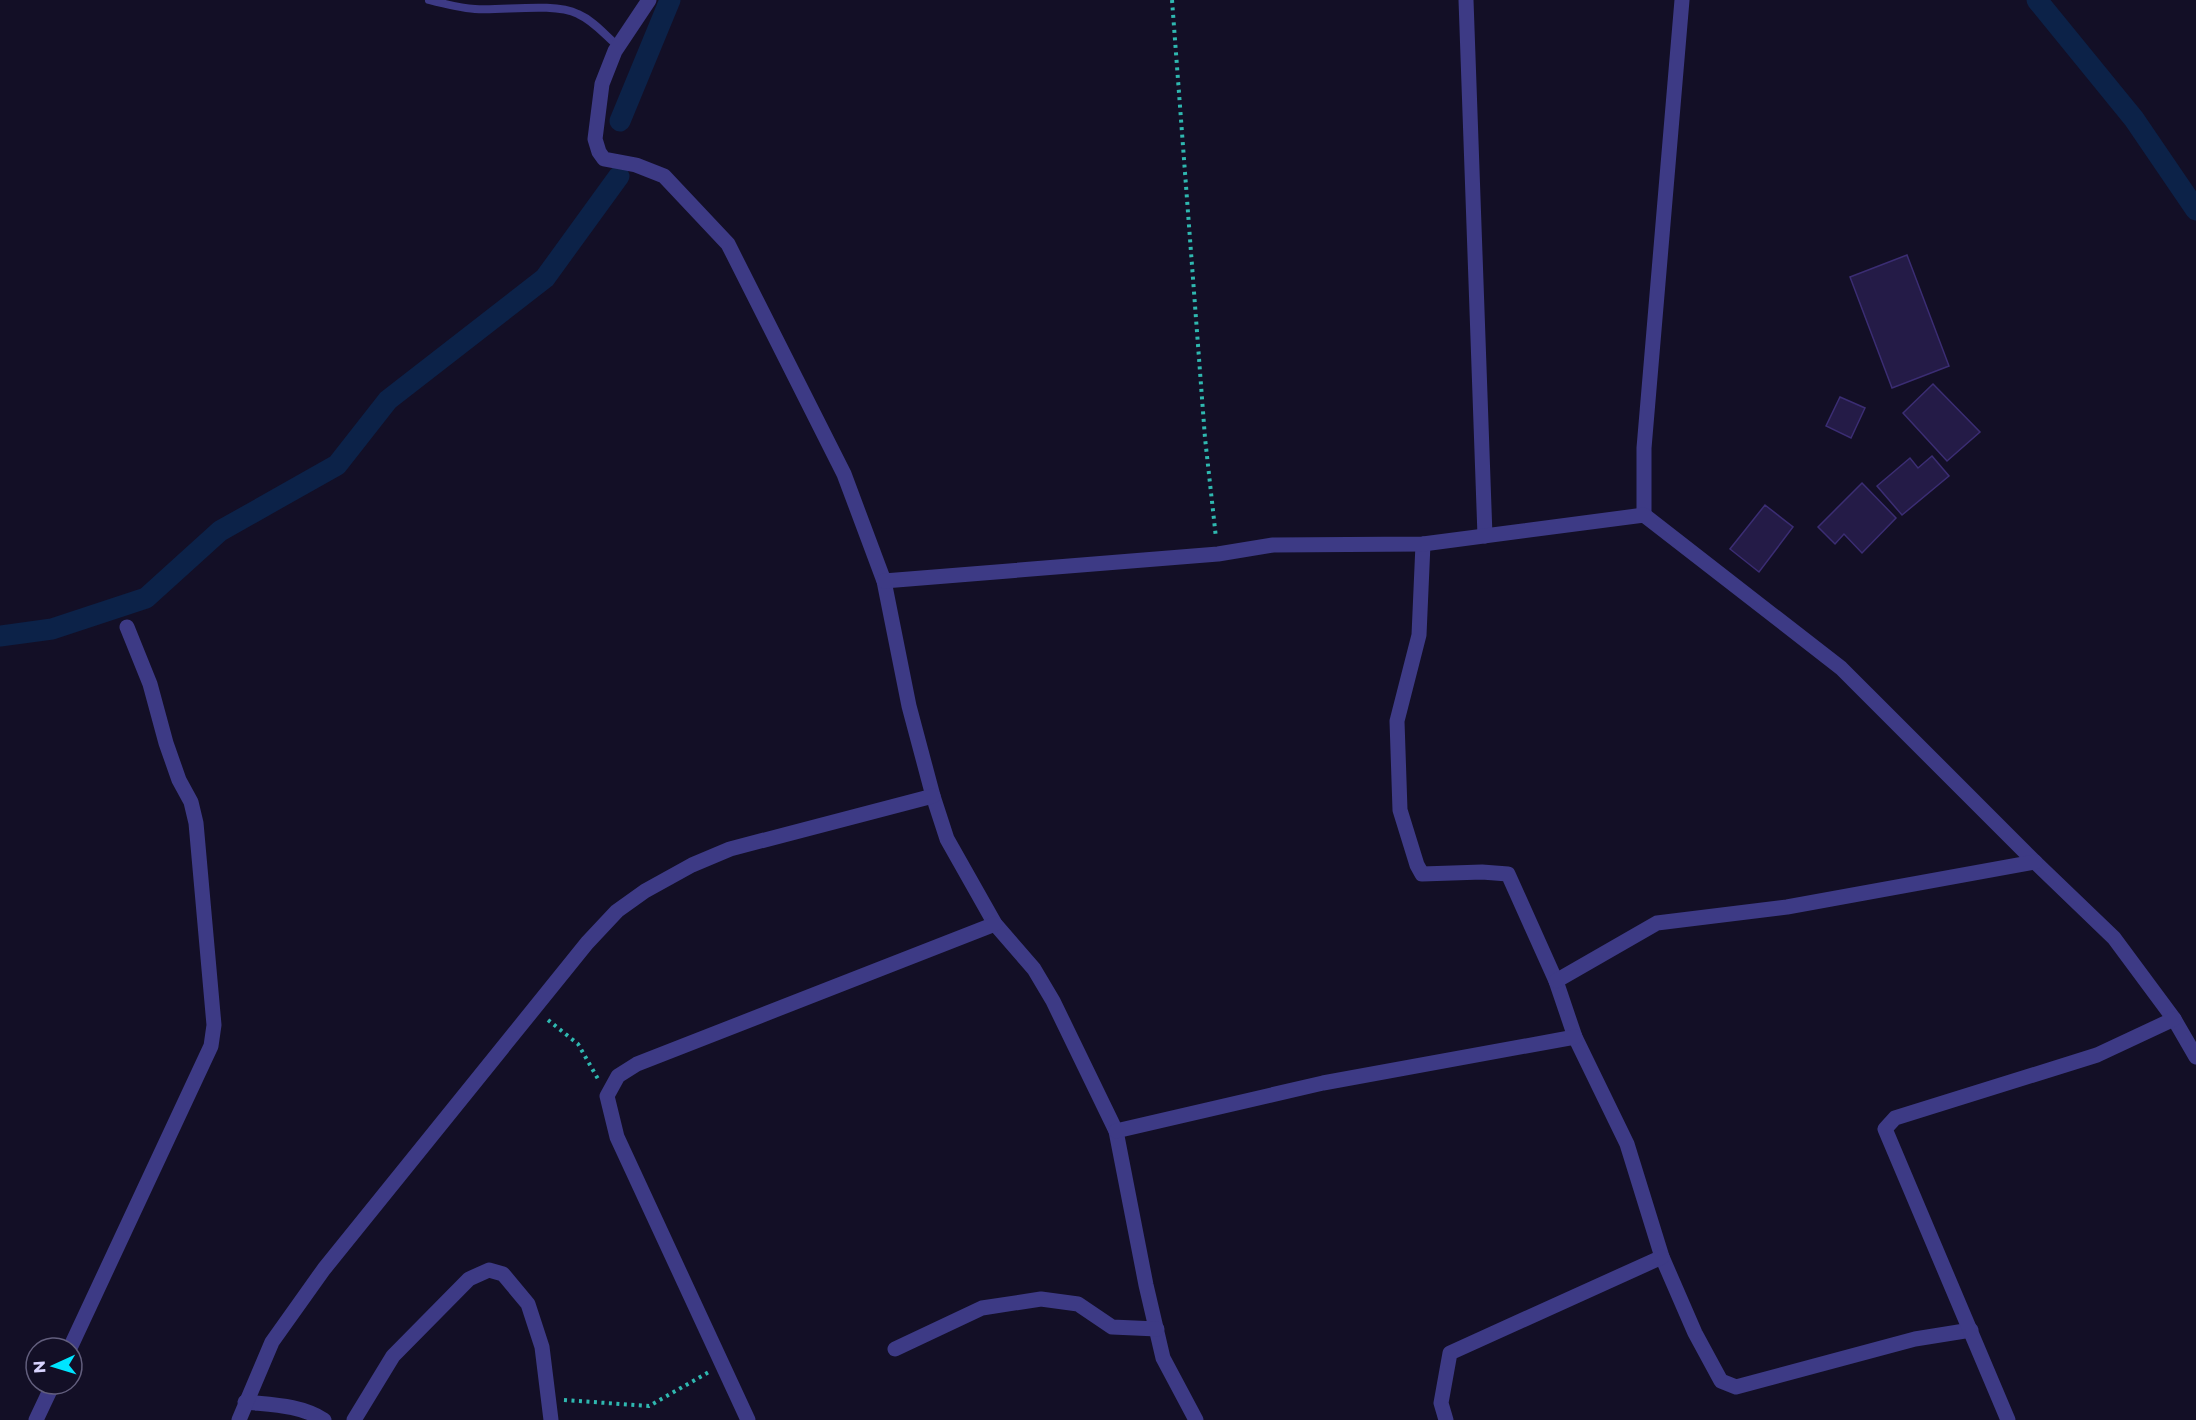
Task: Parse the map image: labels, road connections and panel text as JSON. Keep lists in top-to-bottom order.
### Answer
{
  "north": "left"
}
